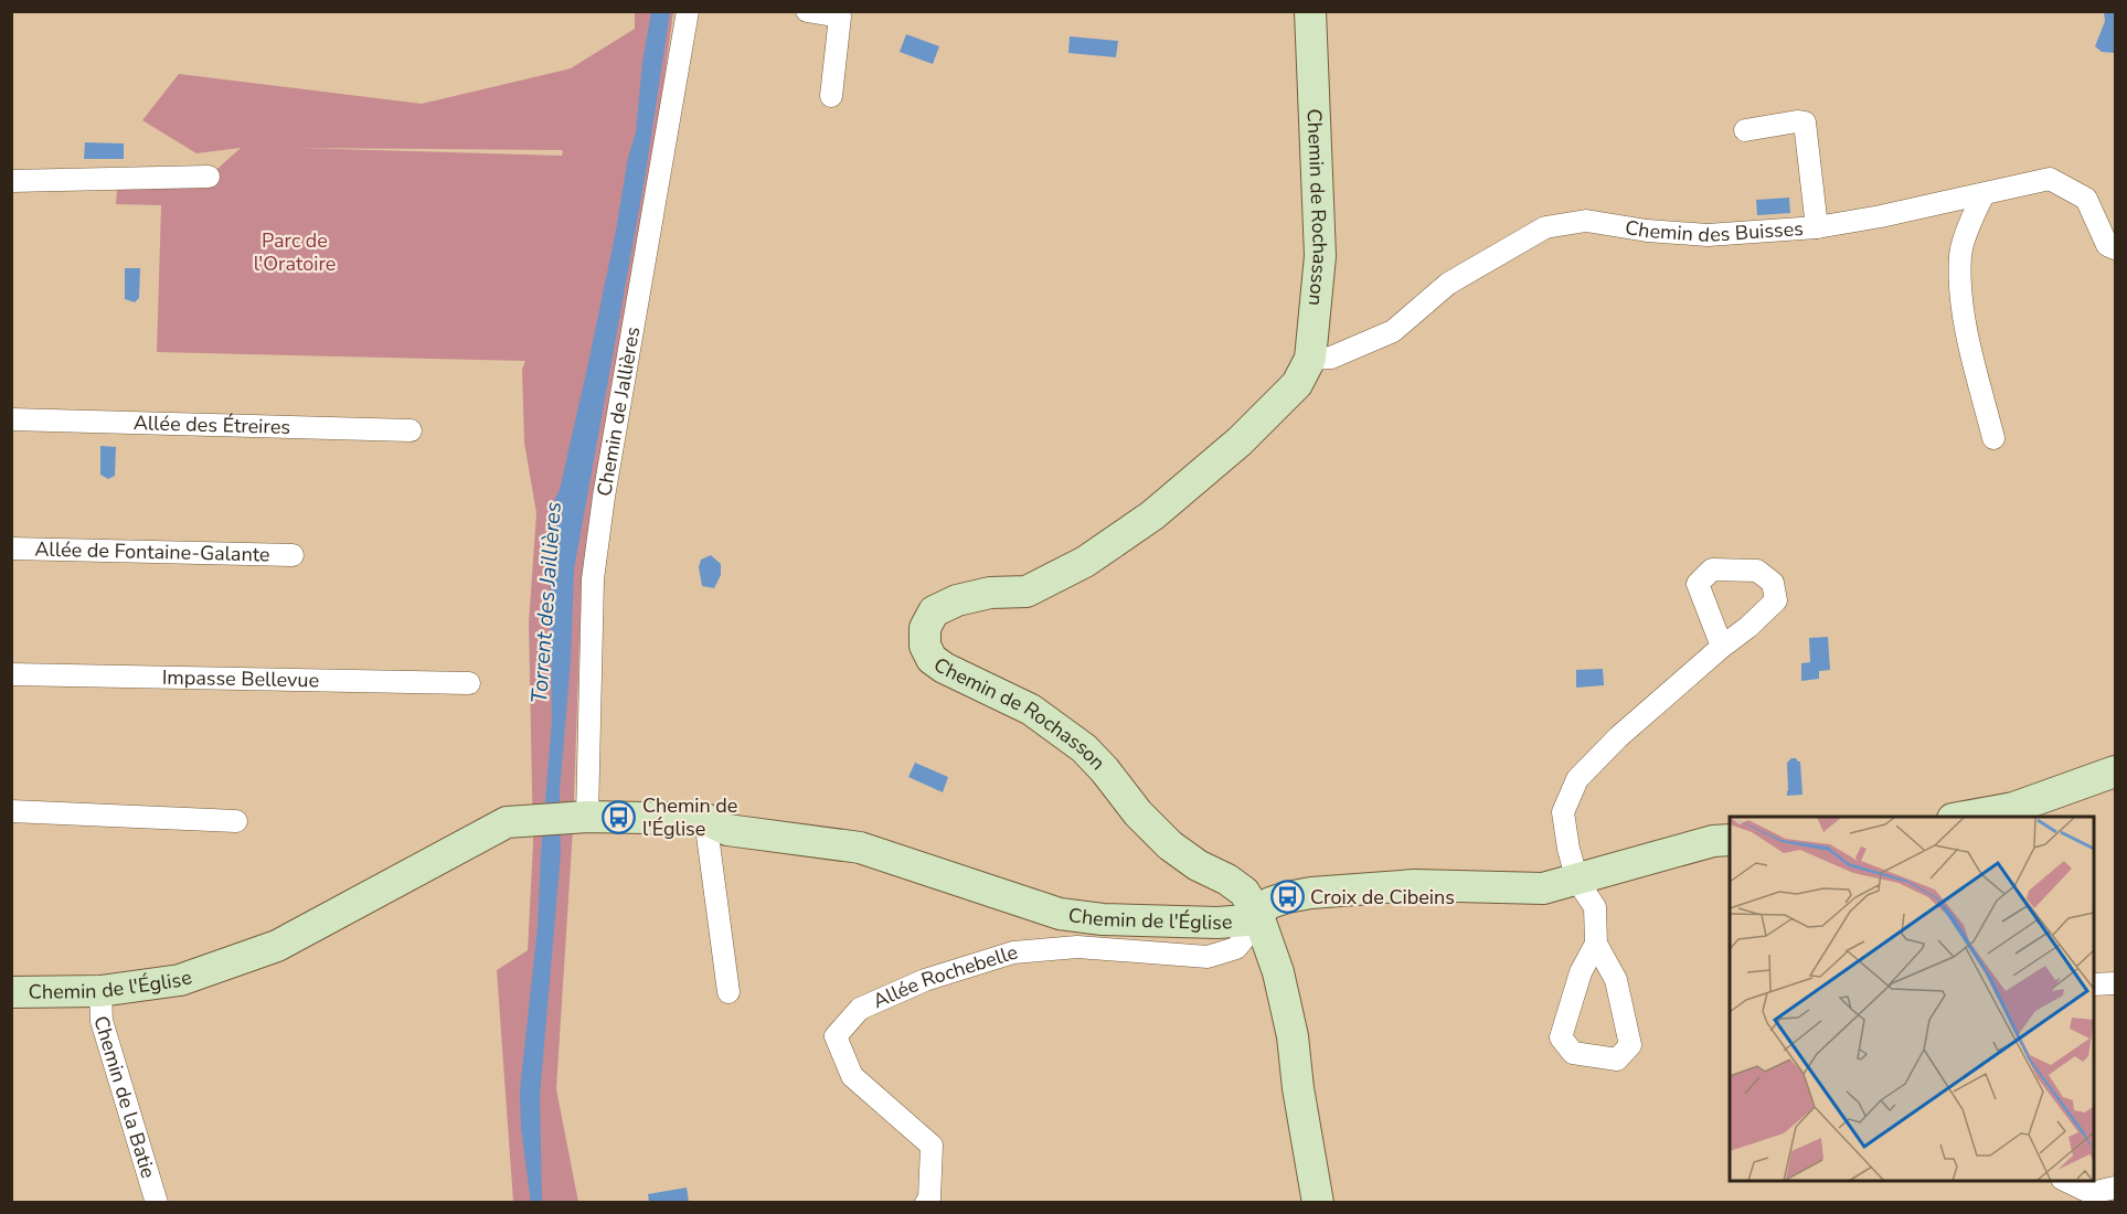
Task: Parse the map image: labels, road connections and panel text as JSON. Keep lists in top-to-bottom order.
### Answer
{
  "streets": {
    "street": [
      "Chemin de Rochasson",
      "Chemin des Buisses",
      "Chemin de Jallières",
      "Allée des Étreires",
      "Allée de Fontaine-Galante",
      "Impasse Bellevue",
      "Chemin de l'Église",
      "Allée Rochebelle",
      "Chemin de la Batie"
    ]
  },
  "crossings": [
    ["Chemin de Rochasson", "Chemin des Buisses"],
    ["Chemin de Rochasson", "Chemin de l'Église"],
    ["Chemin de Rochasson", "Allée Rochebelle"],
    ["Chemin de Jallières", "Chemin de l'Église"],
    ["Chemin de l'Église", "Allée Rochebelle"],
    ["Chemin de l'Église", "Chemin de la Batie"]
  ],
  "water": ["Torrent des Jaillières"],
  "parks": ["Parc de l'Oratoire"],
  "places": {
    "bus stop": ["Chemin de l'Église", "Croix de Cibeins"]
  }
}
